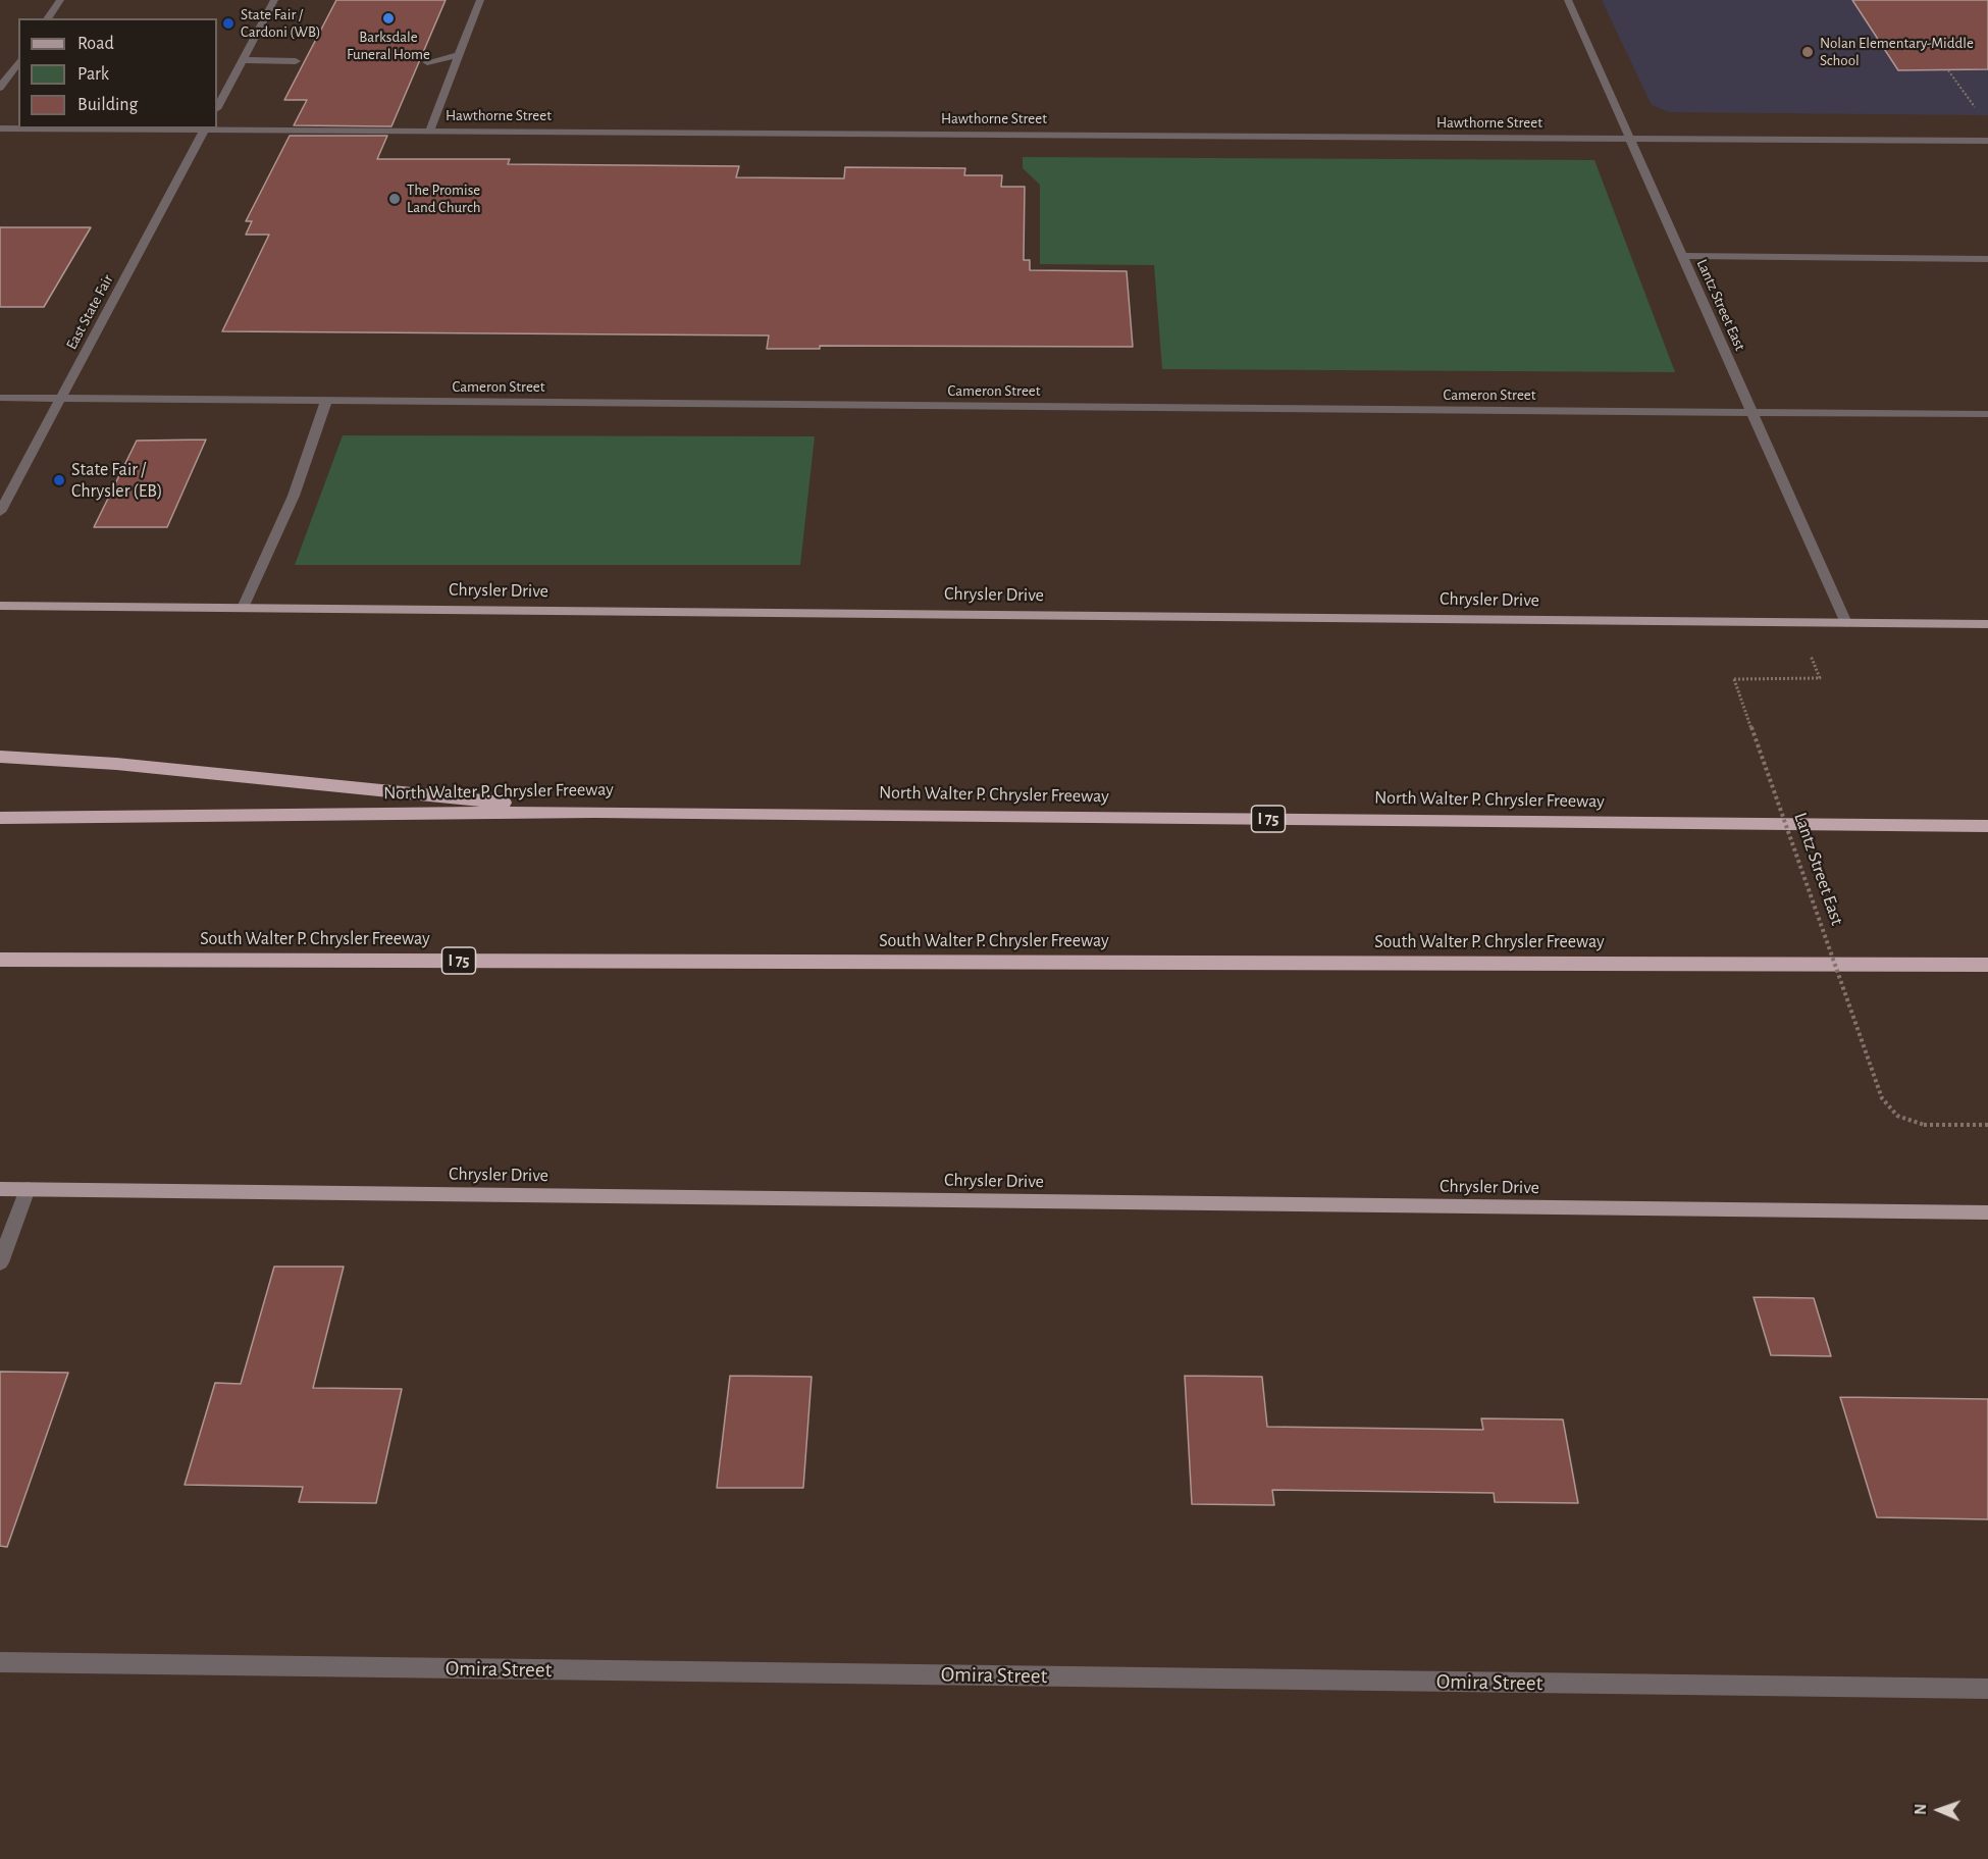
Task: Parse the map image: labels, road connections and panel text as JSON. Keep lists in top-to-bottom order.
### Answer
{
  "streets": {
    "highway": ["North Walter P. Chrysler Freeway", "I 75", "South Walter P. Chrysler Freeway"],
    "main road": ["Chrysler Drive"],
    "street": [
      "Hawthorne Street",
      "Lantz Street East",
      "East State Fair",
      "Cameron Street",
      "Omira Street"
    ]
  },
  "crossings": [
    ["Hawthorne Street", "Lantz Street East"],
    ["Lantz Street East", "Cameron Street"],
    ["Lantz Street East", "Chrysler Drive"],
    ["East State Fair", "Cameron Street"]
  ],
  "places": [
    "Barksdale Funeral Home",
    "State Fair / Cardoni (WB)",
    "Nolan Elementary-Middle School",
    "The Promise Land Church",
    "State Fair / Chrysler (EB)"
  ],
  "legend": ["Road", "Park", "Building"],
  "north": "left"
}
